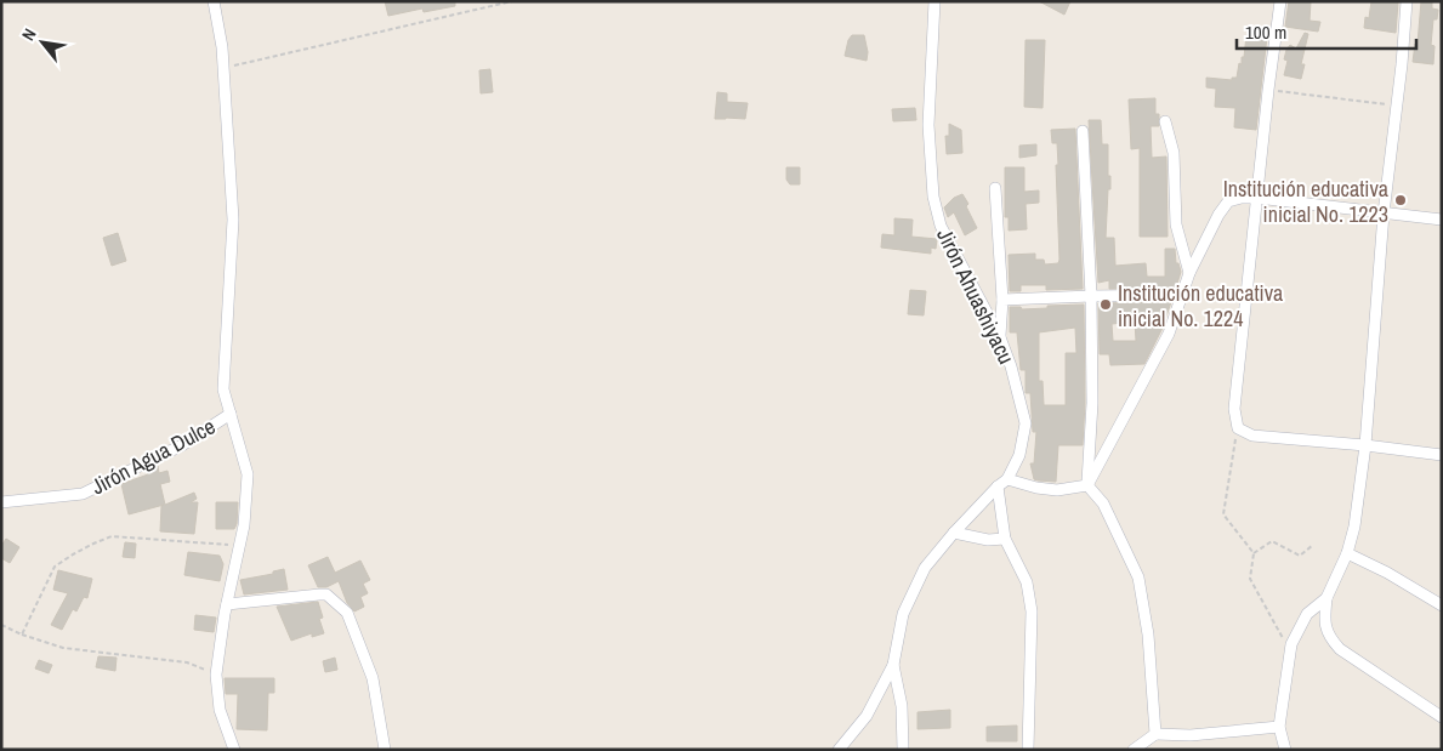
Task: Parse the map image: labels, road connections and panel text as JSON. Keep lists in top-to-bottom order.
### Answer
{
  "streets": {
    "street": ["Jirón Ahuashiyacu", "Jirón Agua Dulce"]
  },
  "places": ["Institución educativa inicial No. 1223", "Institución educativa inicial No. 1224"],
  "scale_bar": "100 m",
  "north": "top left"
}
